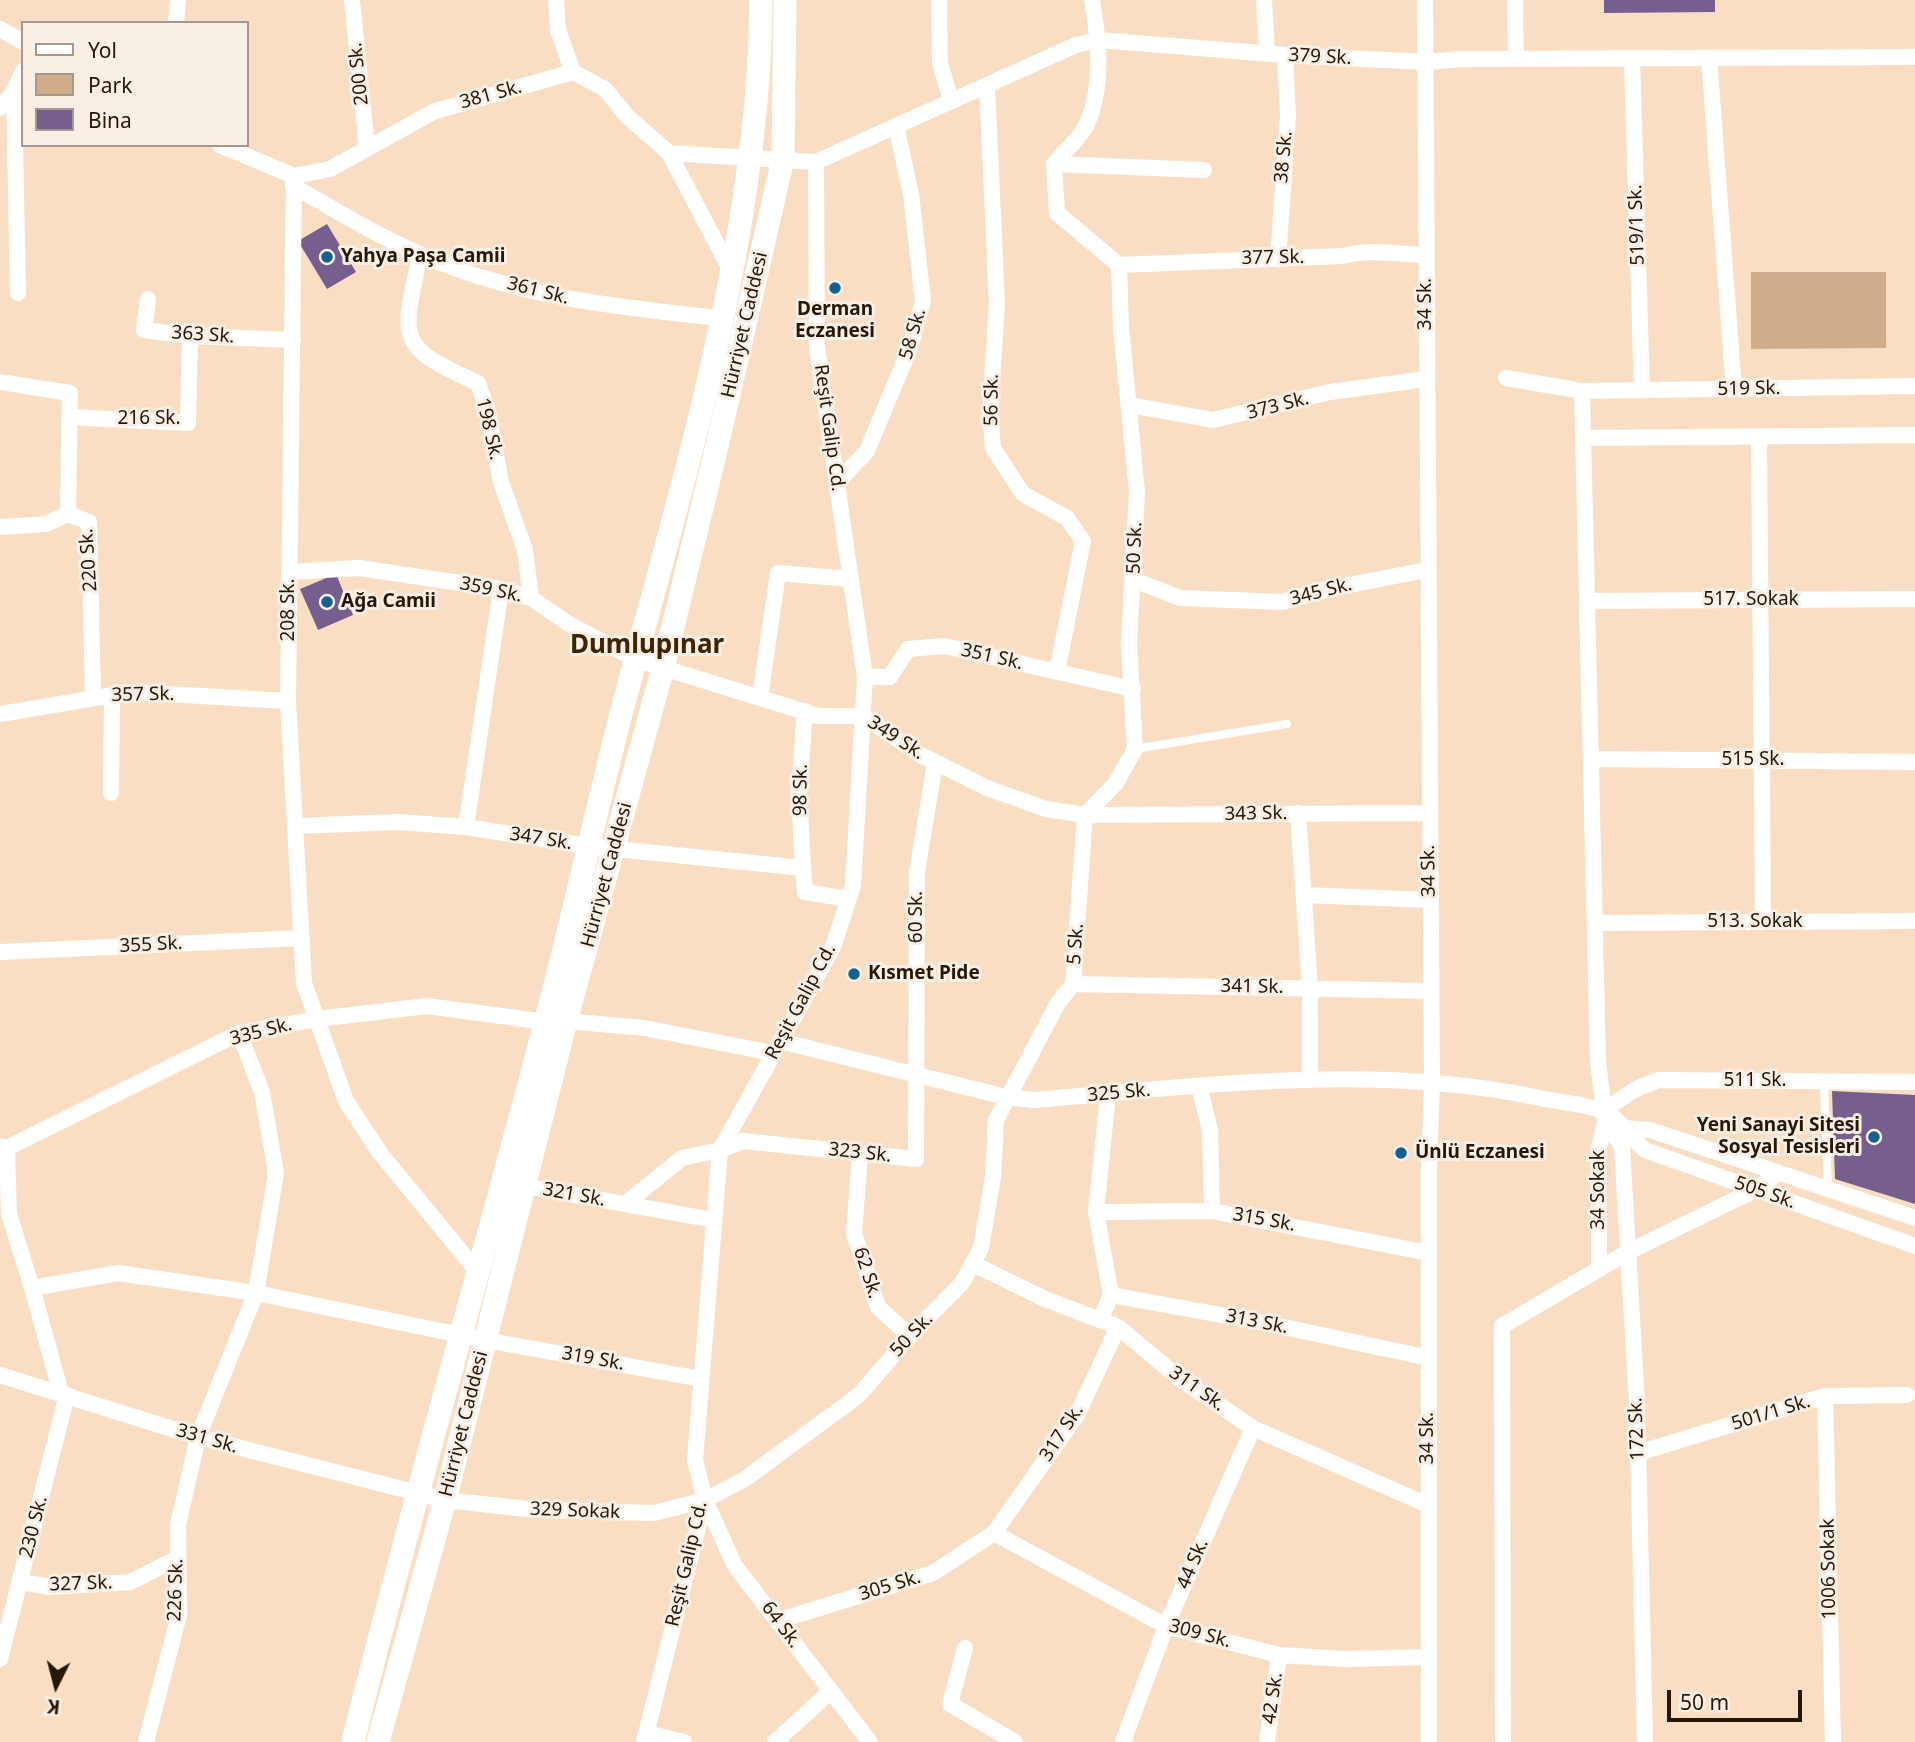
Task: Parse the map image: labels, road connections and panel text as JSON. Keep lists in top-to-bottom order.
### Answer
{
  "streets": {
    "main road": ["Hürriyet Caddesi"],
    "street": [
      "379 Sk.",
      "200 Sk.",
      "381 Sk.",
      "38 Sk.",
      "519/1 Sk.",
      "377 Sk.",
      "361 Sk.",
      "34 Sk.",
      "58 Sk.",
      "363 Sk.",
      "519 Sk.",
      "56 Sk.",
      "373 Sk.",
      "216 Sk.",
      "Reşit Galip Cd.",
      "198 Sk.",
      "50 Sk.",
      "220 Sk.",
      "359 Sk.",
      "345 Sk.",
      "517. Sokak",
      "208 Sk.",
      "351 Sk.",
      "357 Sk.",
      "349 Sk.",
      "515 Sk.",
      "98 Sk.",
      "343 Sk.",
      "347 Sk.",
      "60 Sk.",
      "513. Sokak",
      "5 Sk.",
      "355 Sk.",
      "341 Sk.",
      "335 Sk.",
      "511 Sk.",
      "325 Sk.",
      "323 Sk.",
      "34 Sokak",
      "505 Sk.",
      "321 Sk.",
      "315 Sk.",
      "62 Sk.",
      "313 Sk.",
      "319 Sk.",
      "311 Sk.",
      "501/1 Sk.",
      "172 Sk.",
      "317 Sk.",
      "331 Sk.",
      "329 Sokak",
      "230 Sk.",
      "44 Sk.",
      "1006 Sokak",
      "327 Sk.",
      "305 Sk.",
      "226 Sk.",
      "64 Sk.",
      "309 Sk.",
      "42 Sk."
    ]
  },
  "crossings": [
    ["379 Sk.", "38 Sk."],
    ["379 Sk.", "519/1 Sk."],
    ["379 Sk.", "34 Sk."],
    ["379 Sk.", "Hürriyet Caddesi"],
    ["379 Sk.", "58 Sk."],
    ["379 Sk.", "56 Sk."],
    ["379 Sk.", "Reşit Galip Cd."],
    ["200 Sk.", "381 Sk."],
    ["381 Sk.", "361 Sk."],
    ["381 Sk.", "208 Sk."],
    ["38 Sk.", "377 Sk."],
    ["519/1 Sk.", "519 Sk."],
    ["377 Sk.", "34 Sk."],
    ["377 Sk.", "50 Sk."],
    ["361 Sk.", "Hürriyet Caddesi"],
    ["361 Sk.", "198 Sk."],
    ["361 Sk.", "208 Sk."],
    ["34 Sk.", "373 Sk."],
    ["34 Sk.", "345 Sk."],
    ["34 Sk.", "343 Sk."],
    ["34 Sk.", "341 Sk."],
    ["34 Sk.", "325 Sk."],
    ["34 Sk.", "315 Sk."],
    ["34 Sk.", "313 Sk."],
    ["34 Sk.", "311 Sk."],
    ["34 Sk.", "309 Sk."],
    ["Hürriyet Caddesi", "359 Sk."],
    ["Hürriyet Caddesi", "208 Sk."],
    ["Hürriyet Caddesi", "349 Sk."],
    ["Hürriyet Caddesi", "347 Sk."],
    ["Hürriyet Caddesi", "335 Sk."],
    ["Hürriyet Caddesi", "325 Sk."],
    ["Hürriyet Caddesi", "321 Sk."],
    ["Hürriyet Caddesi", "319 Sk."],
    ["Hürriyet Caddesi", "331 Sk."],
    ["Hürriyet Caddesi", "329 Sokak"],
    ["58 Sk.", "Reşit Galip Cd."],
    ["363 Sk.", "216 Sk."],
    ["363 Sk.", "208 Sk."],
    ["56 Sk.", "351 Sk."],
    ["373 Sk.", "50 Sk."],
    ["216 Sk.", "220 Sk."],
    ["Reşit Galip Cd.", "50 Sk."],
    ["Reşit Galip Cd.", "351 Sk."],
    ["Reşit Galip Cd.", "349 Sk."],
    ["Reşit Galip Cd.", "325 Sk."],
    ["Reşit Galip Cd.", "323 Sk."],
    ["Reşit Galip Cd.", "321 Sk."],
    ["Reşit Galip Cd.", "319 Sk."],
    ["Reşit Galip Cd.", "329 Sokak"],
    ["Reşit Galip Cd.", "64 Sk."],
    ["198 Sk.", "359 Sk."],
    ["50 Sk.", "345 Sk."],
    ["50 Sk.", "351 Sk."],
    ["50 Sk.", "5 Sk."],
    ["50 Sk.", "325 Sk."],
    ["50 Sk.", "62 Sk."],
    ["50 Sk.", "311 Sk."],
    ["50 Sk.", "329 Sokak"],
    ["50 Sk.", "64 Sk."],
    ["220 Sk.", "357 Sk."],
    ["359 Sk.", "208 Sk."],
    ["359 Sk.", "349 Sk."],
    ["208 Sk.", "357 Sk."],
    ["208 Sk.", "347 Sk."],
    ["208 Sk.", "355 Sk."],
    ["208 Sk.", "335 Sk."],
    ["349 Sk.", "98 Sk."],
    ["349 Sk.", "343 Sk."],
    ["349 Sk.", "60 Sk."],
    ["349 Sk.", "5 Sk."],
    ["98 Sk.", "347 Sk."],
    ["343 Sk.", "5 Sk."],
    ["60 Sk.", "325 Sk."],
    ["60 Sk.", "323 Sk."],
    ["5 Sk.", "341 Sk."],
    ["5 Sk.", "325 Sk."],
    ["335 Sk.", "325 Sk."],
    ["335 Sk.", "226 Sk."],
    ["511 Sk.", "34 Sokak"],
    ["511 Sk.", "505 Sk."],
    ["511 Sk.", "172 Sk."],
    ["325 Sk.", "323 Sk."],
    ["325 Sk.", "505 Sk."],
    ["323 Sk.", "321 Sk."],
    ["323 Sk.", "62 Sk."],
    ["34 Sokak", "505 Sk."],
    ["34 Sokak", "172 Sk."],
    ["505 Sk.", "172 Sk."],
    ["319 Sk.", "226 Sk."],
    ["311 Sk.", "317 Sk."],
    ["311 Sk.", "44 Sk."],
    ["501/1 Sk.", "172 Sk."],
    ["501/1 Sk.", "1006 Sokak"],
    ["317 Sk.", "305 Sk."],
    ["317 Sk.", "309 Sk."],
    ["331 Sk.", "329 Sokak"],
    ["331 Sk.", "230 Sk."],
    ["331 Sk.", "226 Sk."],
    ["329 Sokak", "64 Sk."],
    ["230 Sk.", "327 Sk."],
    ["44 Sk.", "309 Sk."],
    ["327 Sk.", "226 Sk."],
    ["305 Sk.", "64 Sk."],
    ["305 Sk.", "309 Sk."],
    ["309 Sk.", "42 Sk."]
  ],
  "districts": ["Dumlupınar"],
  "places": [
    "Yahya Paşa Camii",
    "Derman Eczanesi",
    "Ağa Camii",
    "Kısmet Pide",
    "Yeni Sanayi Sitesi Sosyal Tesisleri",
    "Ünlü Eczanesi"
  ],
  "legend": ["Yol", "Park", "Bina"],
  "scale_bar": "50 m",
  "north": "bottom"
}
